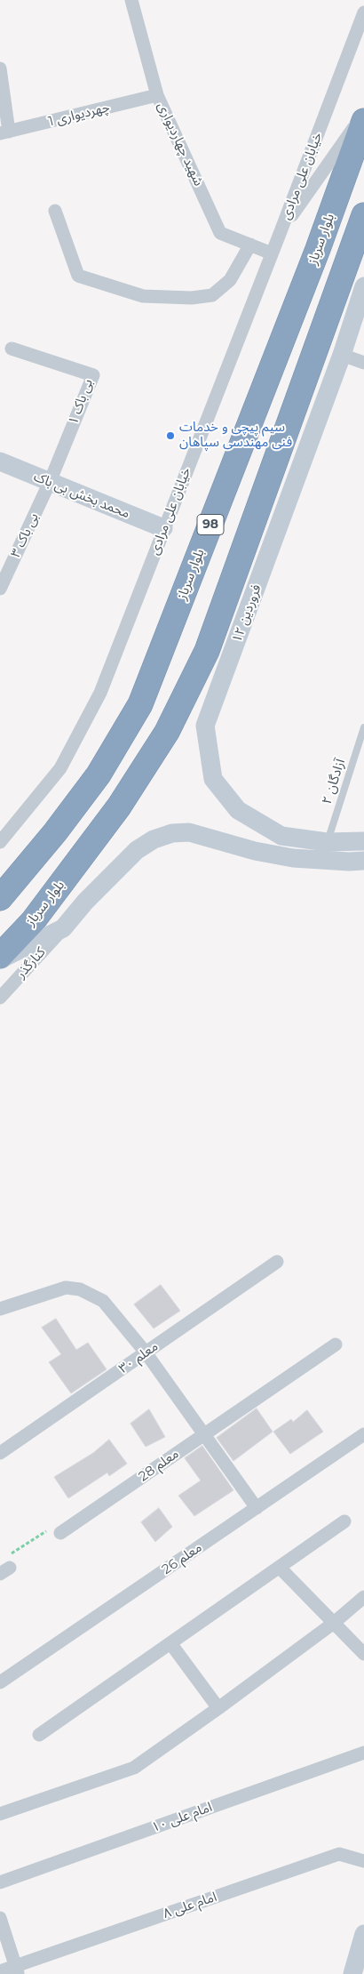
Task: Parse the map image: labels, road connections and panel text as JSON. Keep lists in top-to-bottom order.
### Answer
{
  "streets": {
    "highway": ["بلوار سرباز", "98"],
    "street": [
      "چهردیواری 1",
      "شهید چهاردیواری",
      "خیابان علی مرادی",
      "بی باک ۱",
      "محمد بخش بی باک",
      "بی باک ۳",
      "۱۲ فروردین",
      "کنارگذر",
      "معلم ۳۰",
      "معلم 28",
      "معلم 26",
      "امام علی ۱۰",
      "امام علی ۸"
    ],
    "lane": ["آزادگان ۲"]
  },
  "crossings": [
    ["چهردیواری 1", "شهید چهاردیواری"],
    ["شهید چهاردیواری", "خیابان علی مرادی"],
    ["خیابان علی مرادی", "محمد بخش بی باک"],
    ["بی باک ۱", "محمد بخش بی باک"],
    ["بی باک ۱", "بی باک ۳"],
    ["محمد بخش بی باک", "بی باک ۳"],
    ["۱۲ فروردین", "آزادگان ۲"]
  ],
  "places": ["سیم پیچی و خدمات فنی مهندسی سپاهان"]
}
